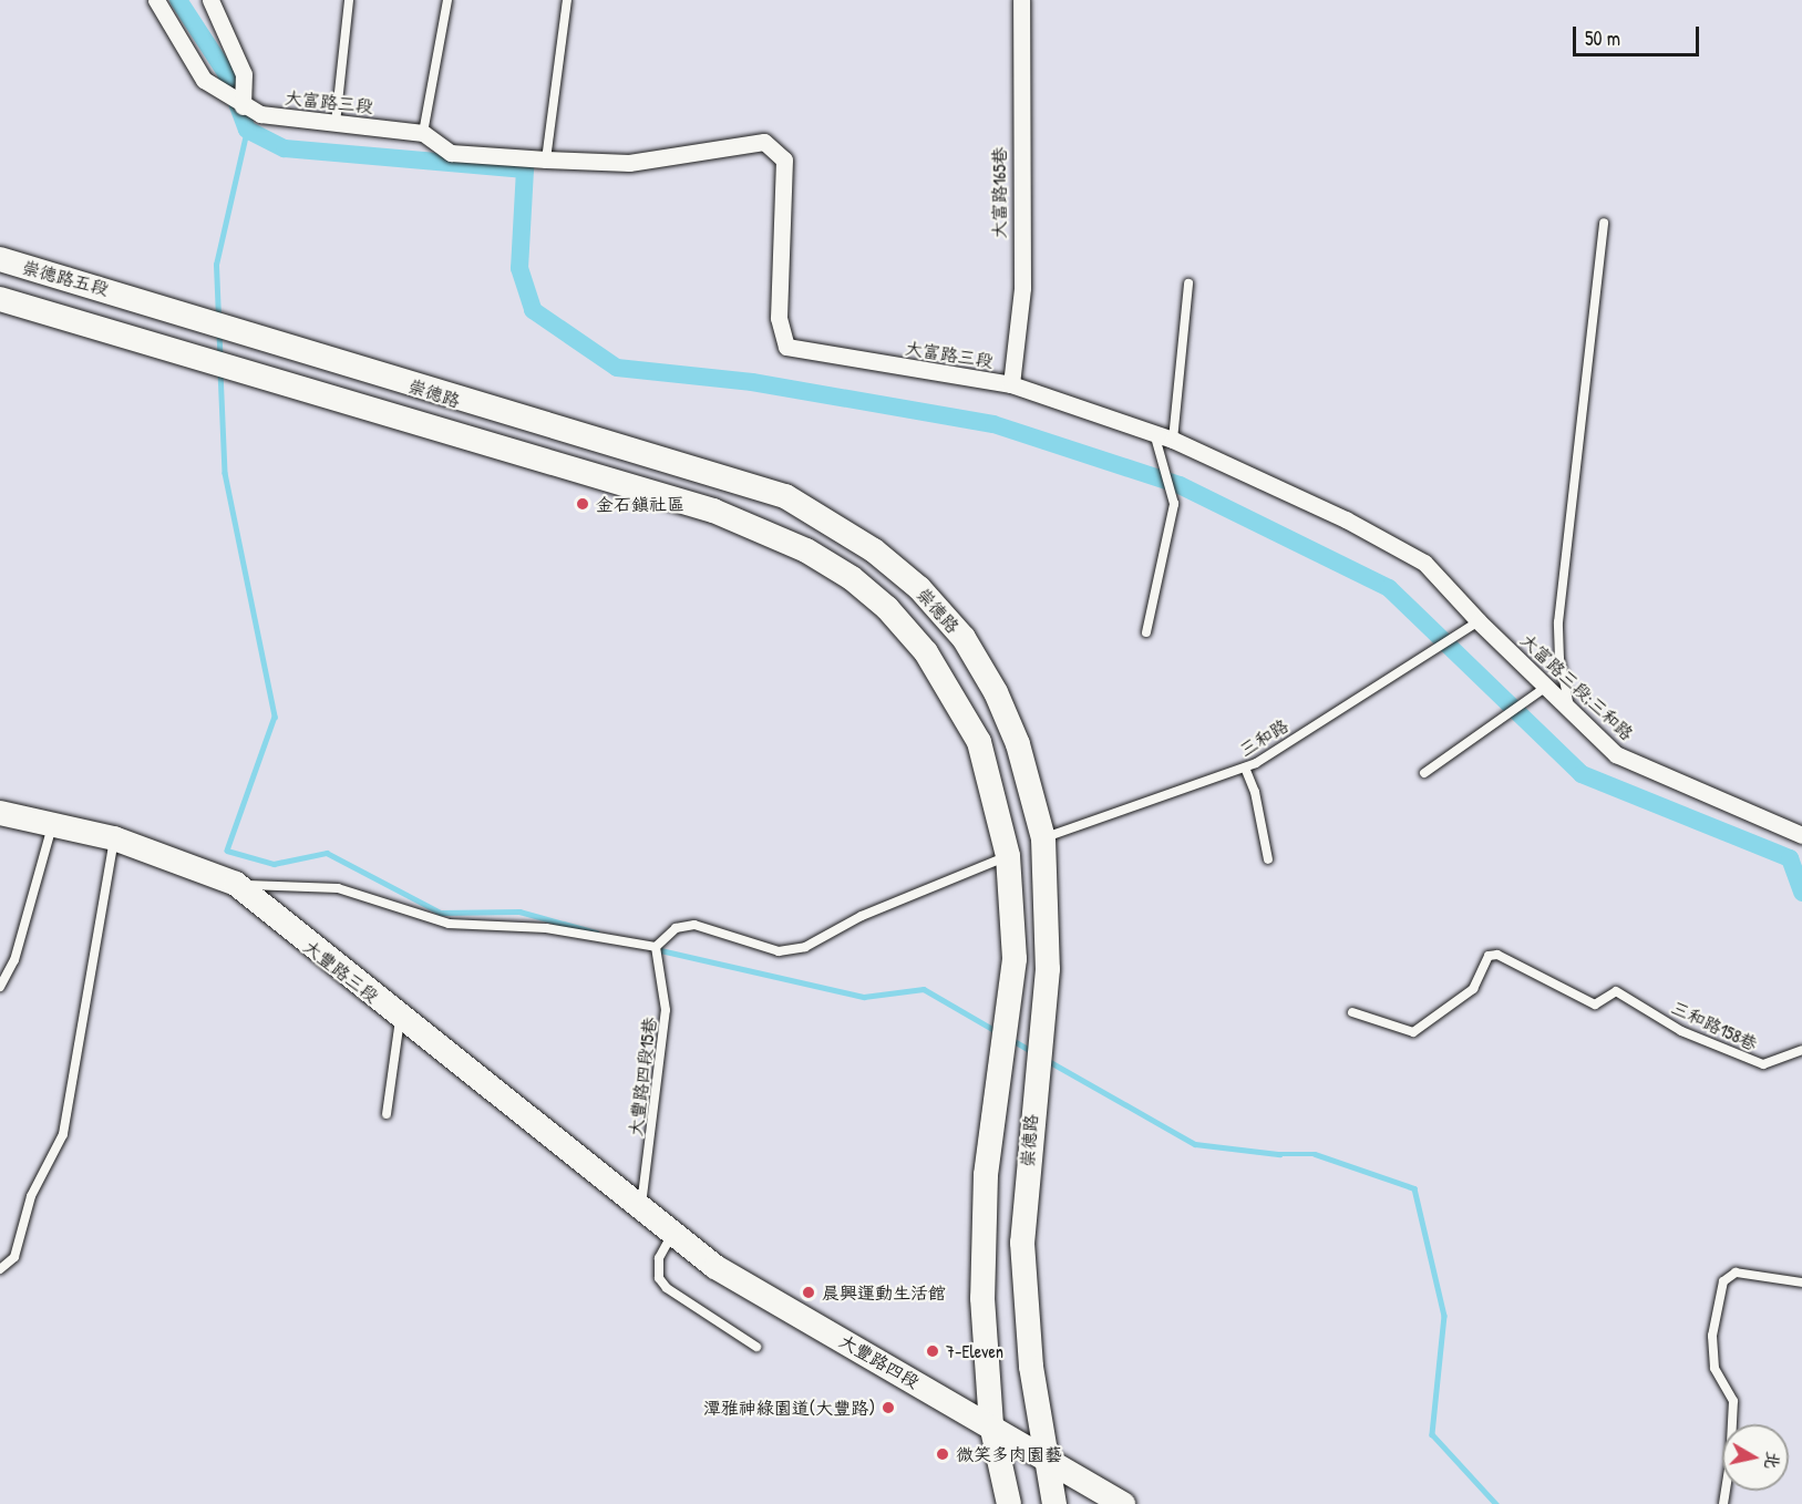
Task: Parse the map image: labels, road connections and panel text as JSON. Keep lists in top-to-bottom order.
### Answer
{
  "streets": {
    "street": [
      "大富路三段",
      "大富路165巷",
      "崇德路五段",
      "崇德路",
      "大富路三段;三和路",
      "大豐路三段",
      "大豐路四段"
    ],
    "lane": ["三和路", "三和路158巷", "大豐路四段15巷"]
  },
  "crossings": [
    ["大富路三段", "大富路165巷"],
    ["大富路三段", "大富路三段;三和路"],
    ["大富路三段", "三和路"],
    ["崇德路五段", "崇德路"],
    ["崇德路", "三和路"],
    ["崇德路", "大豐路四段"],
    ["大富路三段;三和路", "三和路"],
    ["大豐路三段", "大豐路四段15巷"],
    ["大豐路三段", "大豐路四段"],
    ["大豐路四段15巷", "大豐路四段"]
  ],
  "places": [
    "金石鎮社區",
    "晨興運動生活館",
    "7-Eleven",
    "潭雅神綠園道(大豐路)",
    "微笑多肉園藝"
  ],
  "scale_bar": "50 m",
  "north": "right"
}
